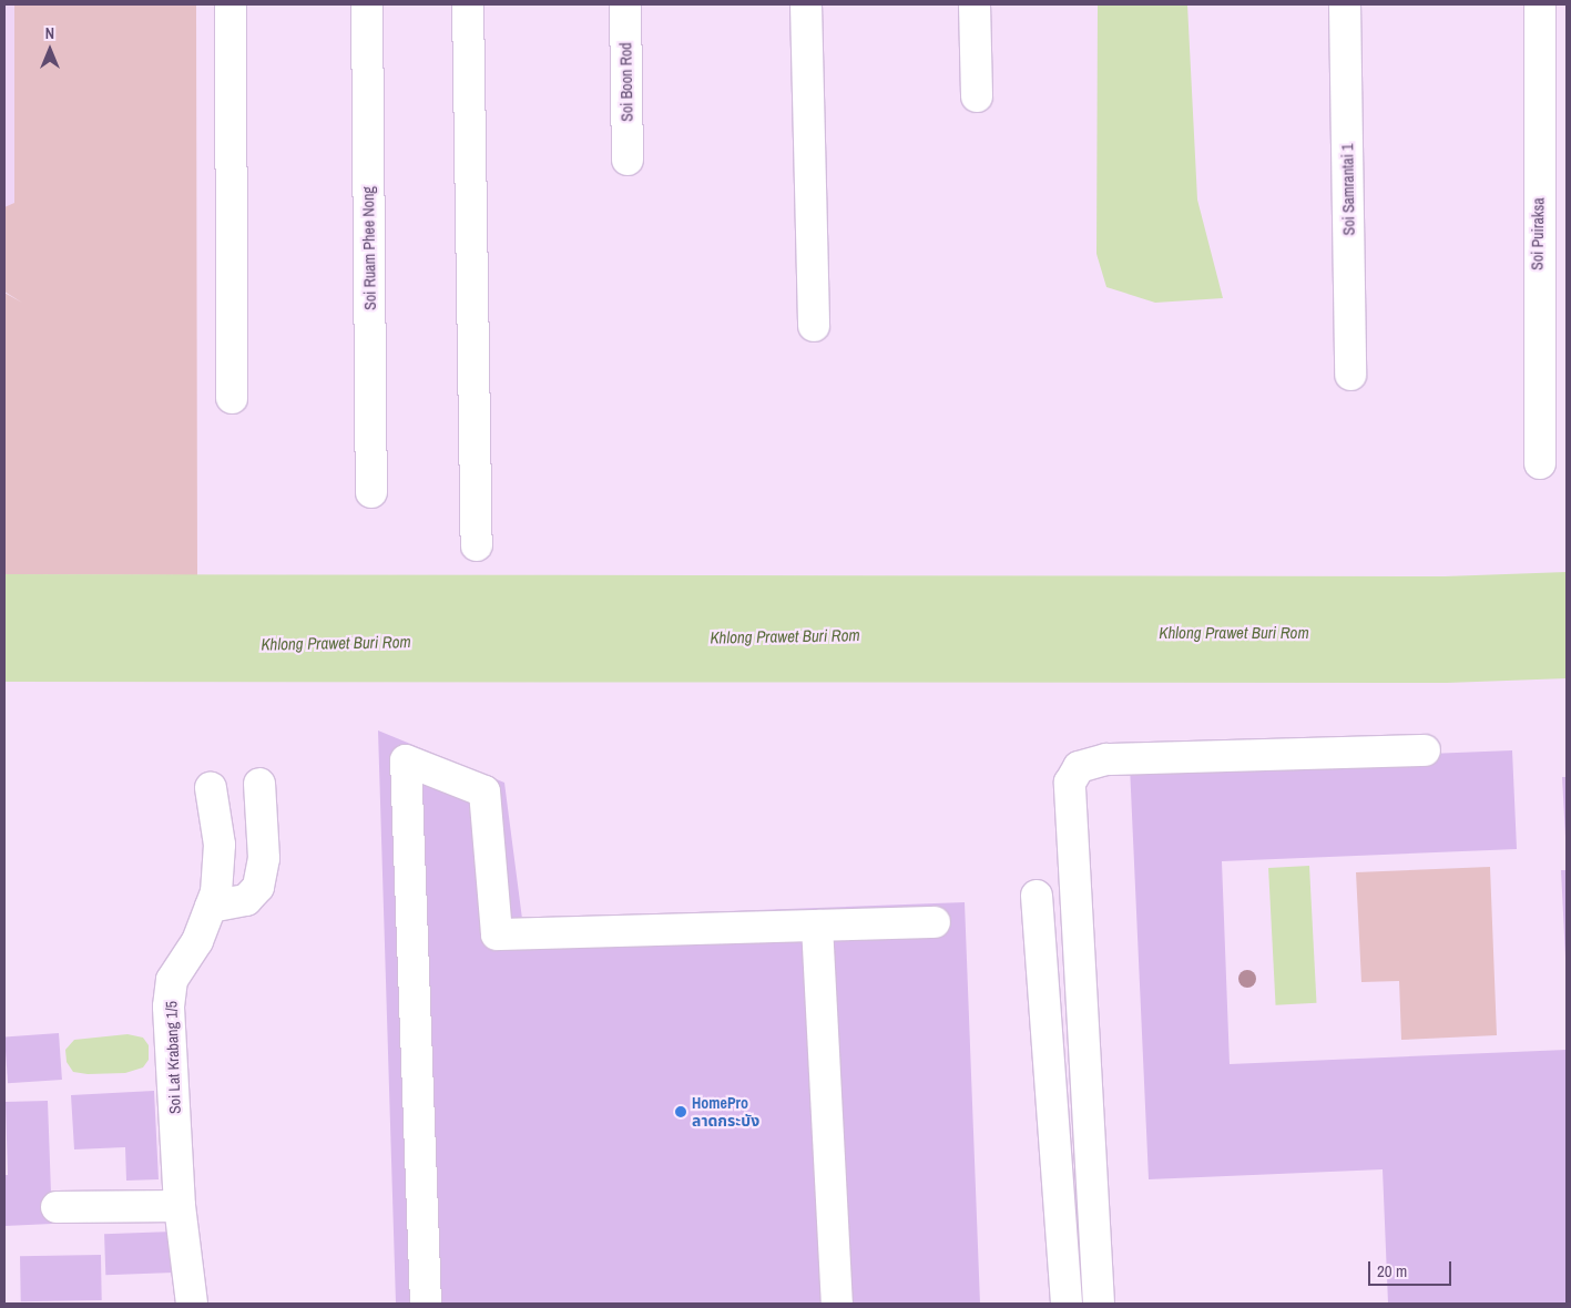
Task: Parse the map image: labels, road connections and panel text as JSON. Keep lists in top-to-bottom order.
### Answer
{
  "streets": {
    "street": [
      "Soi Boon Rod",
      "Soi Samrantai 1",
      "Soi Puiraksa",
      "Soi Ruam Phee Nong",
      "Soi Lat Krabang 1/5"
    ]
  },
  "water": ["Khlong Prawet Buri Rom"],
  "places": ["HomePro ลาดกระบัง"],
  "scale_bar": "20 m",
  "north": "top"
}
